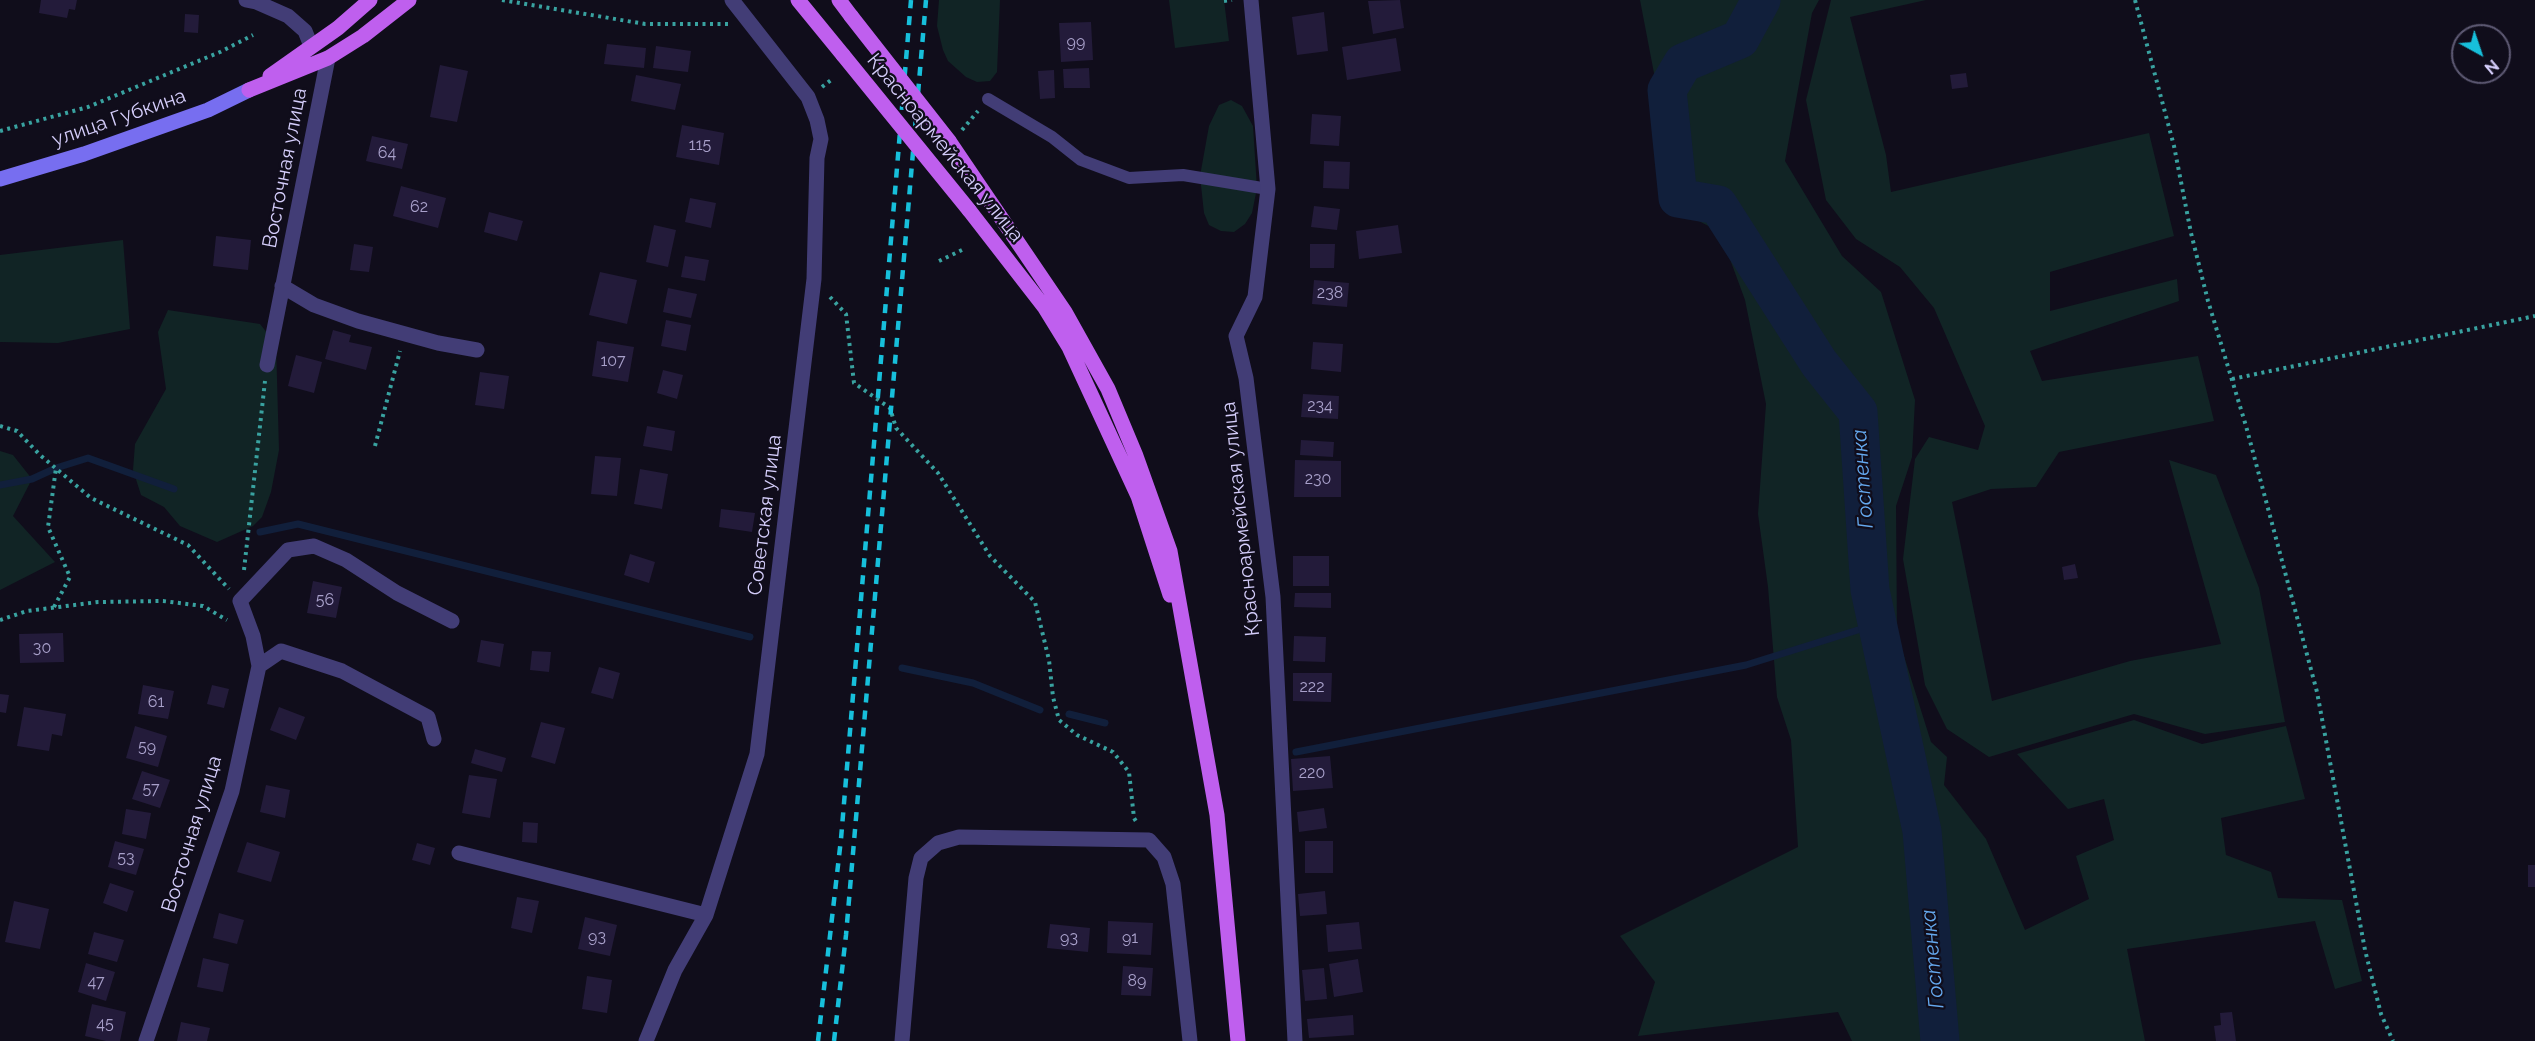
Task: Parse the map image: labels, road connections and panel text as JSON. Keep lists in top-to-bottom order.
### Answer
{
  "streets": {
    "main road": ["улица Губкина", "Красноармейская улица"],
    "street": ["Восточная улица", "Советская улица"]
  },
  "crossings": [
    ["улица Губкина", "Восточная улица"]
  ],
  "water": ["Гостенка"],
  "house_numbers": [
    "99",
    "115",
    "64",
    "62",
    "238",
    "107",
    "234",
    "230",
    "56",
    "30",
    "222",
    "61",
    "59",
    "220",
    "57",
    "53",
    "93",
    "93",
    "91",
    "89",
    "47",
    "45"
  ],
  "north": "bottom right"
}
